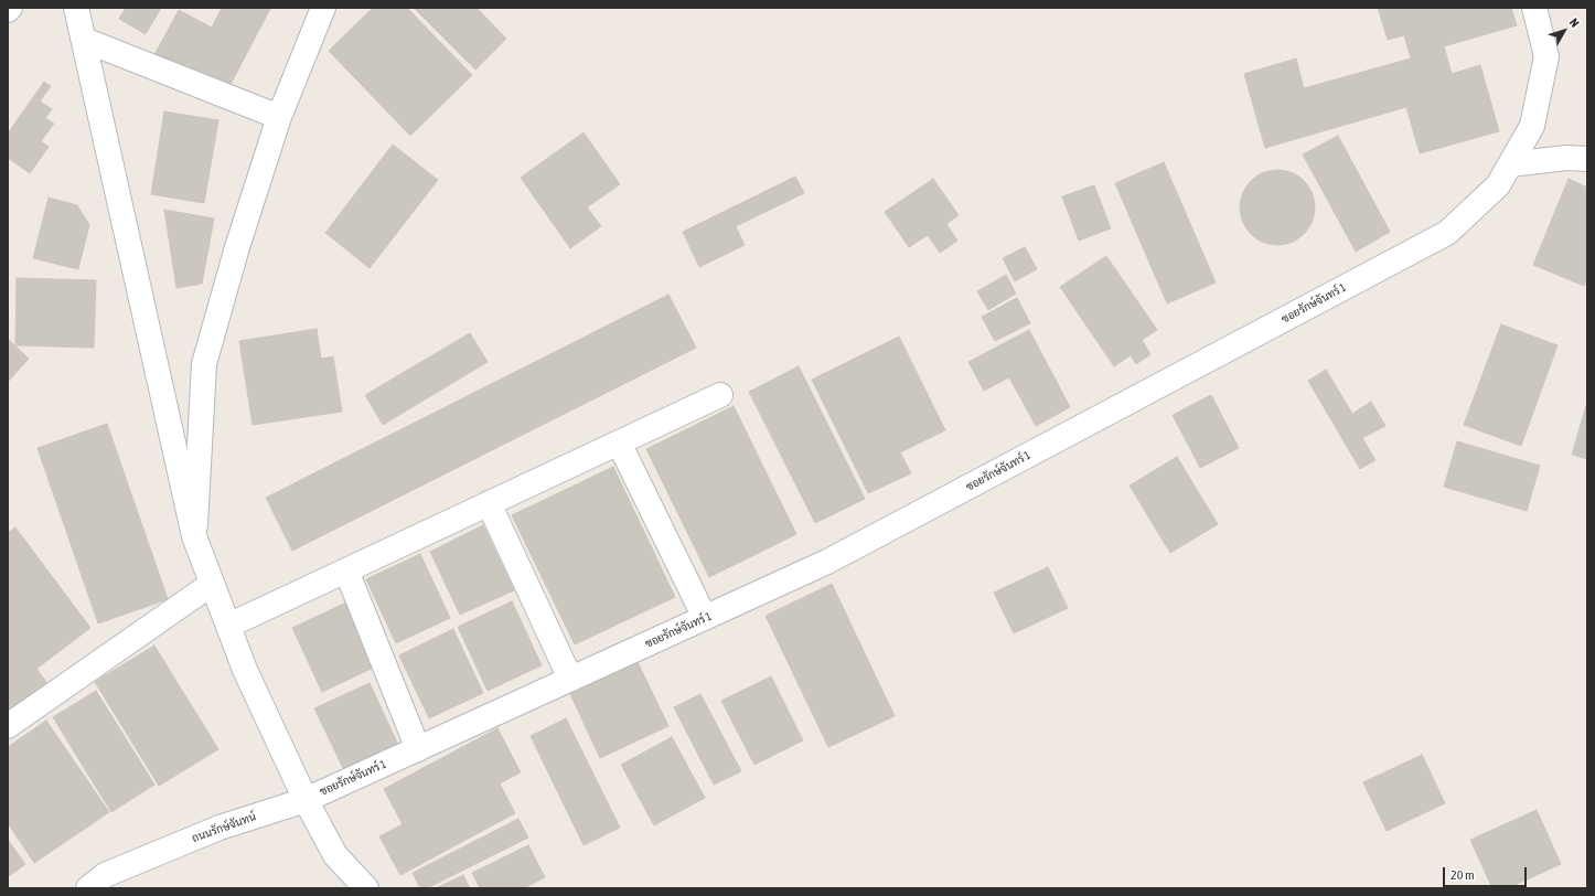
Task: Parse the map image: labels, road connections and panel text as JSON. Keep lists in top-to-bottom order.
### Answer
{
  "streets": {
    "street": ["ซอยรักษ์จันทร์ 1", "ถนนรักษ์จันทน์"]
  },
  "crossings": [
    ["ซอยรักษ์จันทร์ 1", "ถนนรักษ์จันทน์"]
  ],
  "scale_bar": "20 m",
  "north": "top right"
}
